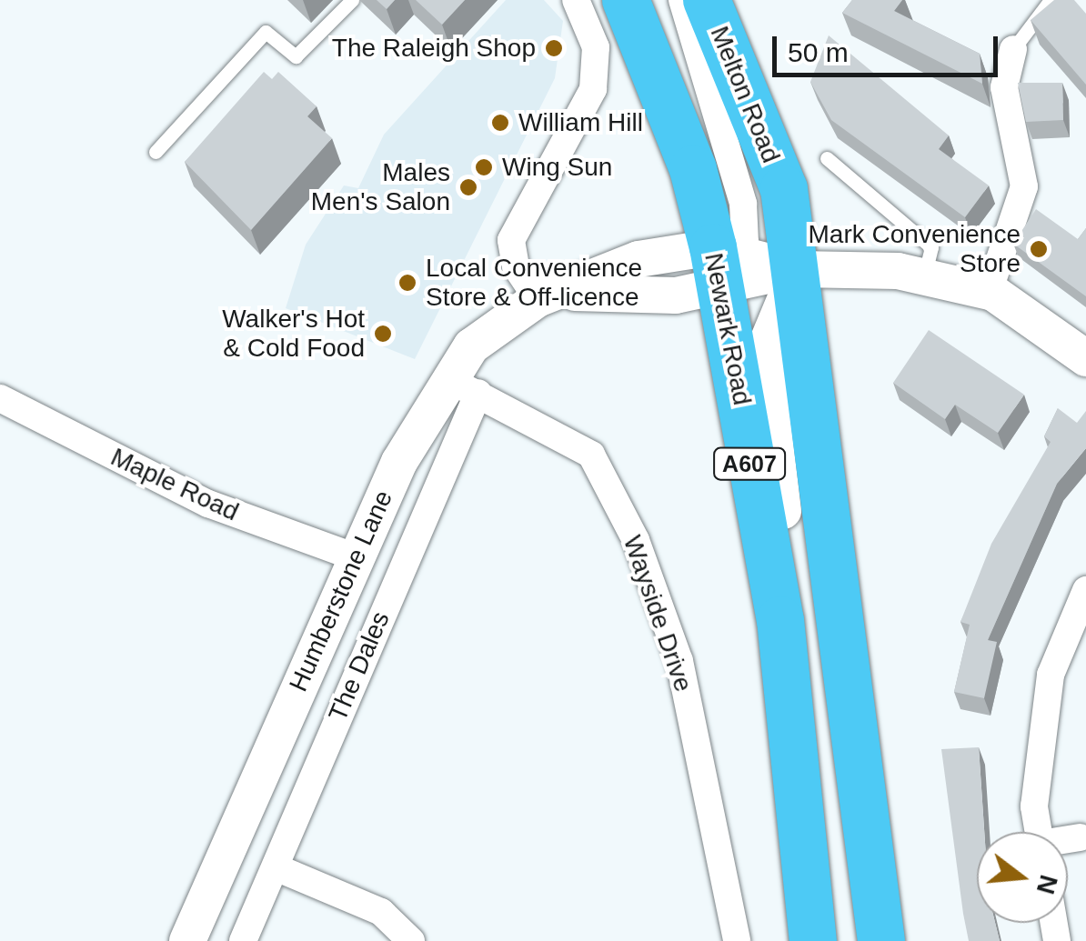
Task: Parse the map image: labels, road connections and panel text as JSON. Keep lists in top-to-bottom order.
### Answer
{
  "streets": {
    "highway": ["Melton Road", "Newark Road", "A607"],
    "street": [
      "Maple Road",
      "Humberstone Lane",
      "Wayside Drive",
      "The Dales"
    ]
  },
  "crossings": [
    ["Melton Road", "A607"],
    ["Newark Road", "A607"],
    ["Maple Road", "Humberstone Lane"],
    ["Humberstone Lane", "Wayside Drive"],
    ["Humberstone Lane", "The Dales"],
    ["Wayside Drive", "The Dales"]
  ],
  "places": [
    "The Raleigh Shop",
    "William Hill",
    "Wing Sun",
    "Males Men's Salon",
    "Mark Convenience Store",
    "Local Convenience Store & Off-licence",
    "Walker's Hot & Cold Food"
  ],
  "scale_bar": "50 m",
  "north": "right"
}
